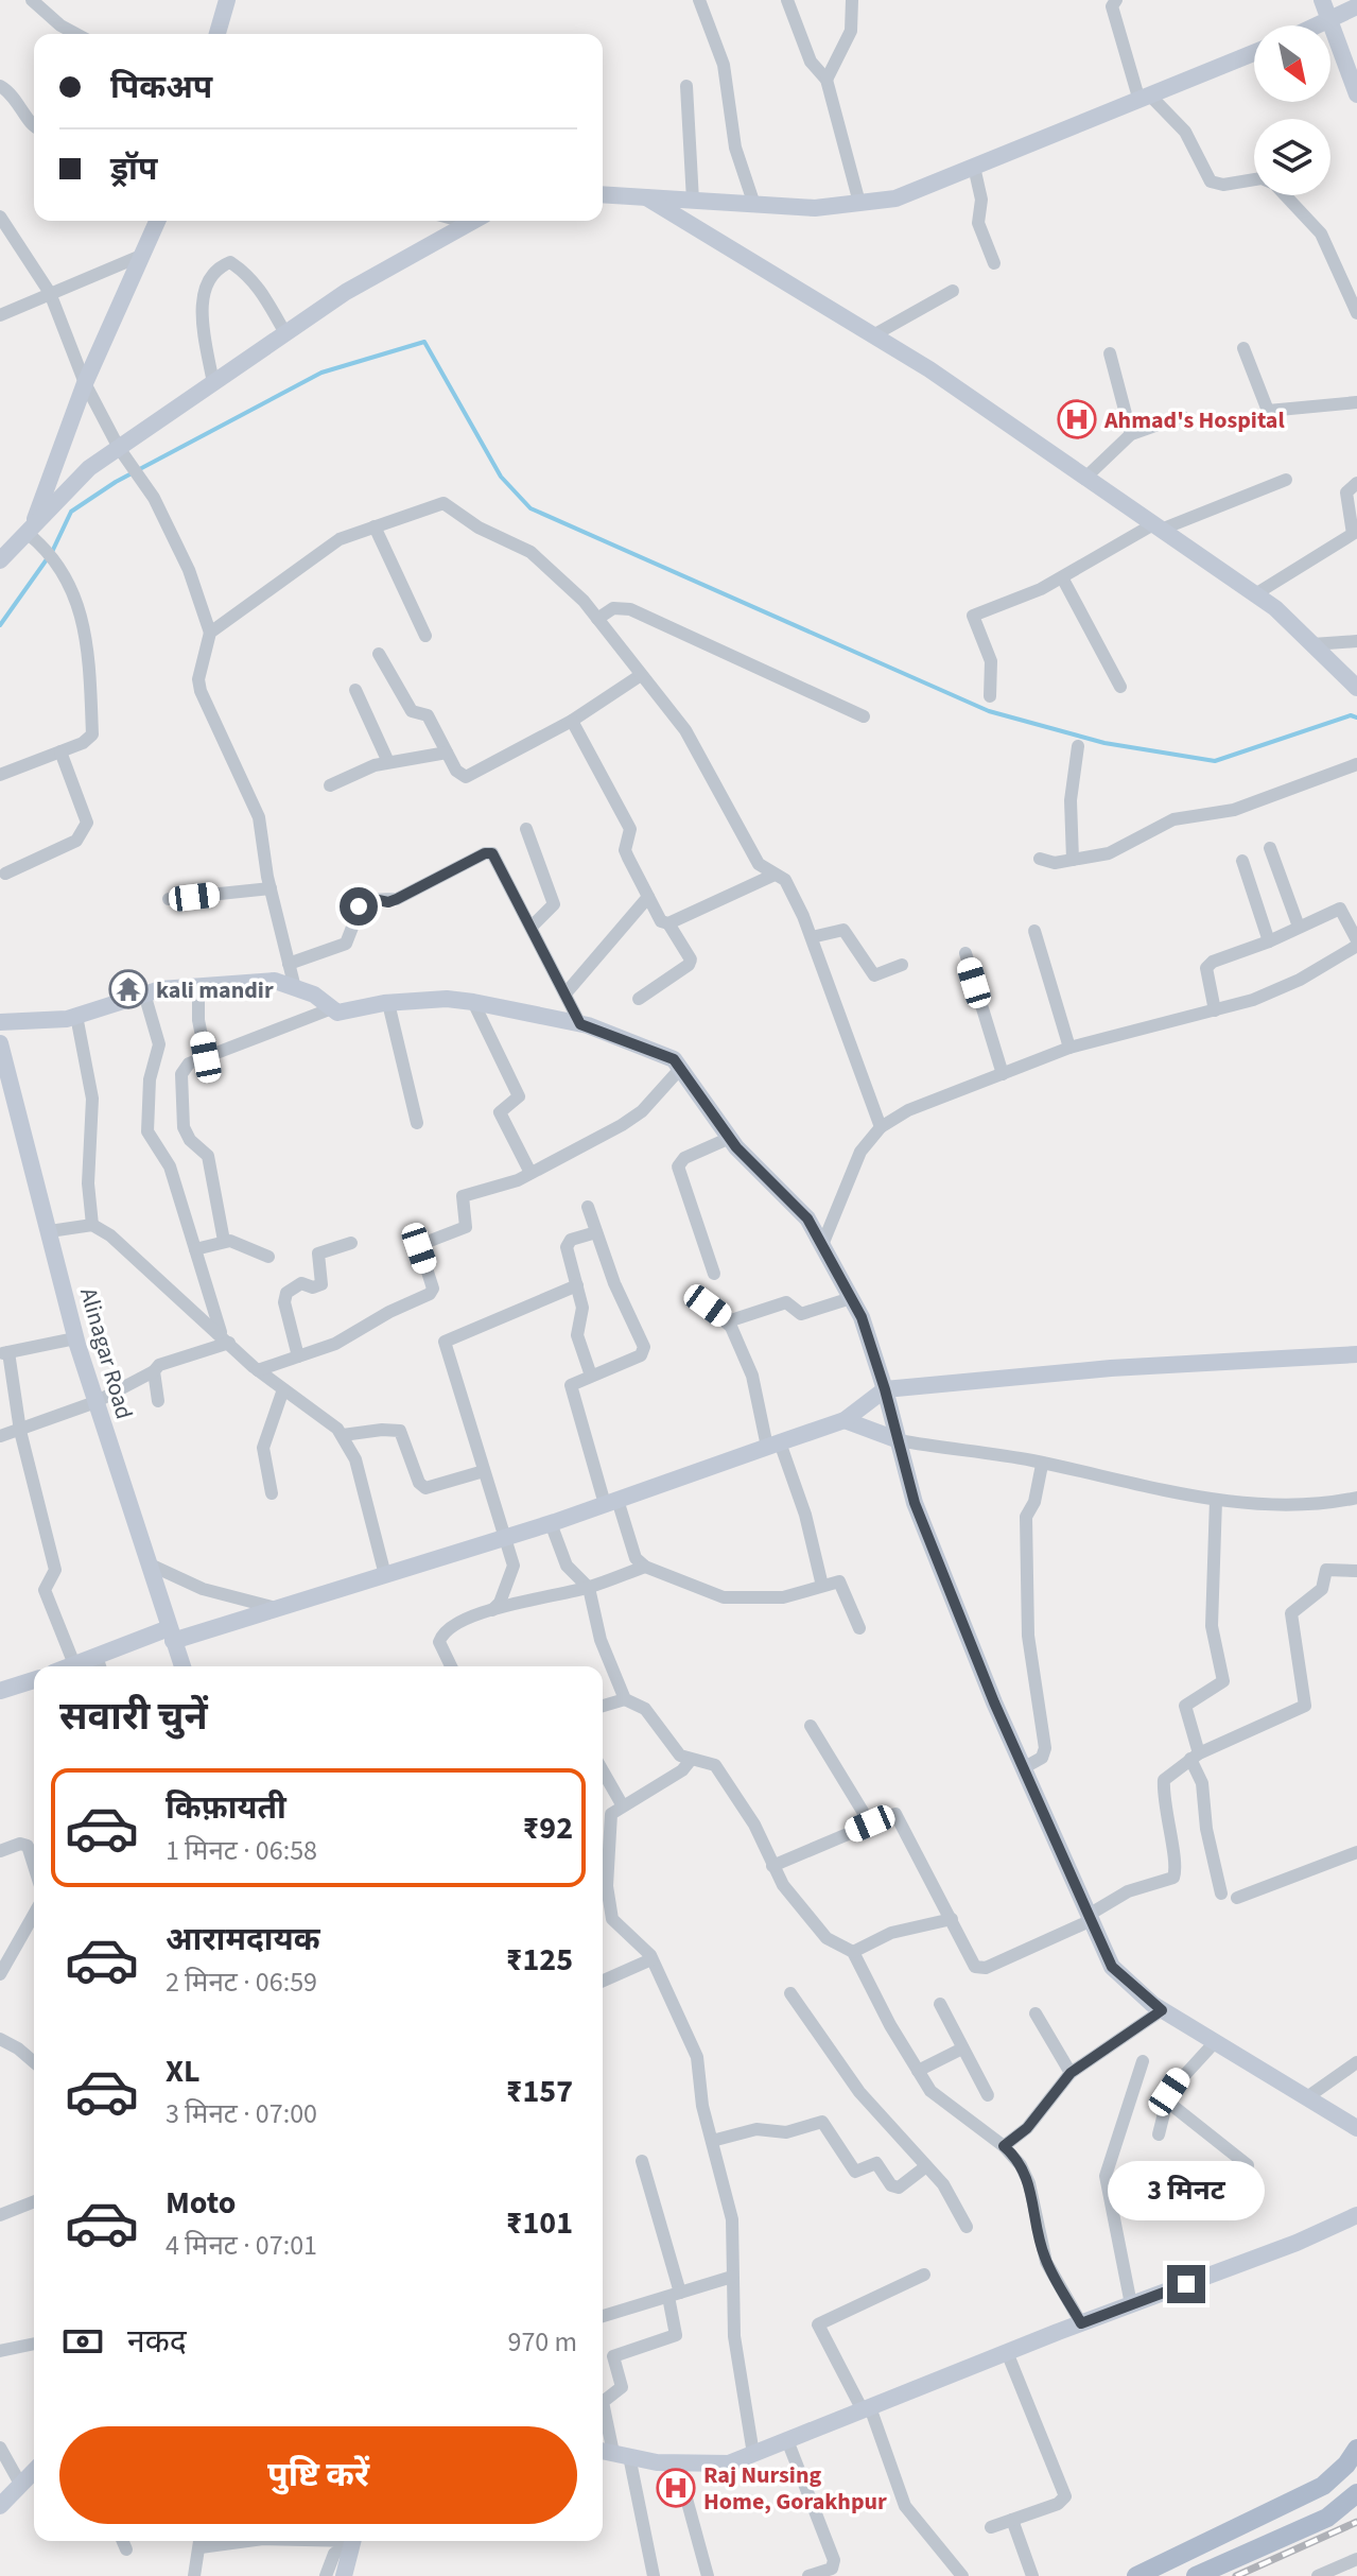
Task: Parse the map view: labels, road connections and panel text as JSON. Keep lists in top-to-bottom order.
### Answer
{
  "streets": {
    "street": ["Alinagar Road"]
  },
  "places": {
    "hospital": ["Ahmad's Hospital", "Raj Nursing Home, Gorakhpur"],
    "temple": ["kali mandir"]
  },
  "north": "bottom right",
  "page": {
    "banner": ["पिकअप", "ड्रॉप"],
    "heading": "सवारी चुनें",
    "list": [
      {
        "name": "किफ़ायती",
        "note": "1 मिनट · 06:58",
        "value": "₹92"
      },
      {
        "name": "आरामदायक",
        "note": "2 मिनट · 06:59",
        "value": "₹125"
      },
      {
        "name": "XL",
        "note": "3 मिनट · 07:00",
        "value": "₹157"
      },
      {
        "name": "Moto",
        "note": "4 मिनट · 07:01",
        "value": "₹101"
      }
    ],
    "bubble": "3 मिनट",
    "pay": ["नकद", "970 m"],
    "buttons": "पुष्टि करें"
  }
}
